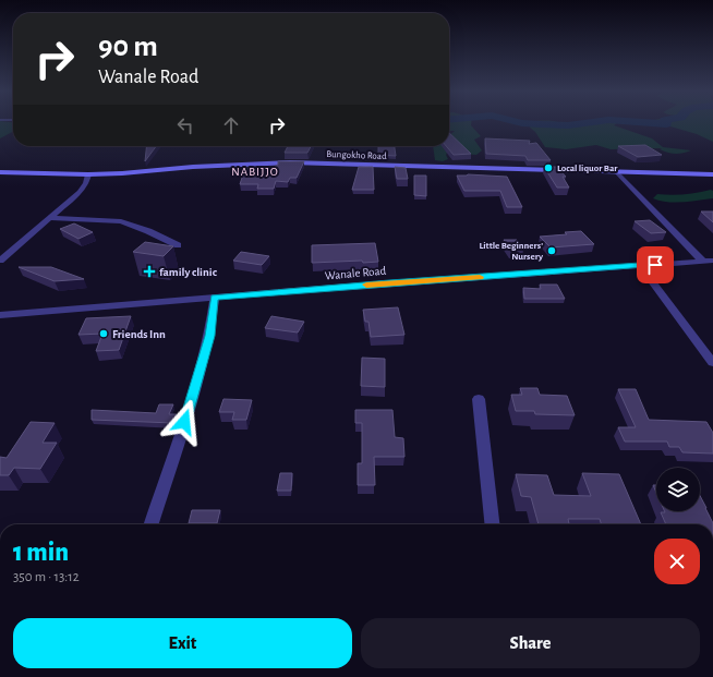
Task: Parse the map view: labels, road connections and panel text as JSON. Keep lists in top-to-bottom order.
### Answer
{
  "streets": {
    "street": ["Bungokho Road", "Wanale Road"]
  },
  "districts": ["NABIJJO"],
  "places": {
    "other": ["Local liquor Bar", "Little Beginners' Nursery", "Friends Inn"],
    "health": ["family clinic"]
  },
  "page": {
    "turn": ["90 m", "Wanale Road"],
    "heading": ["1 min", "350 m · 13:12"],
    "buttons": ["Exit", "Share"]
  }
}
